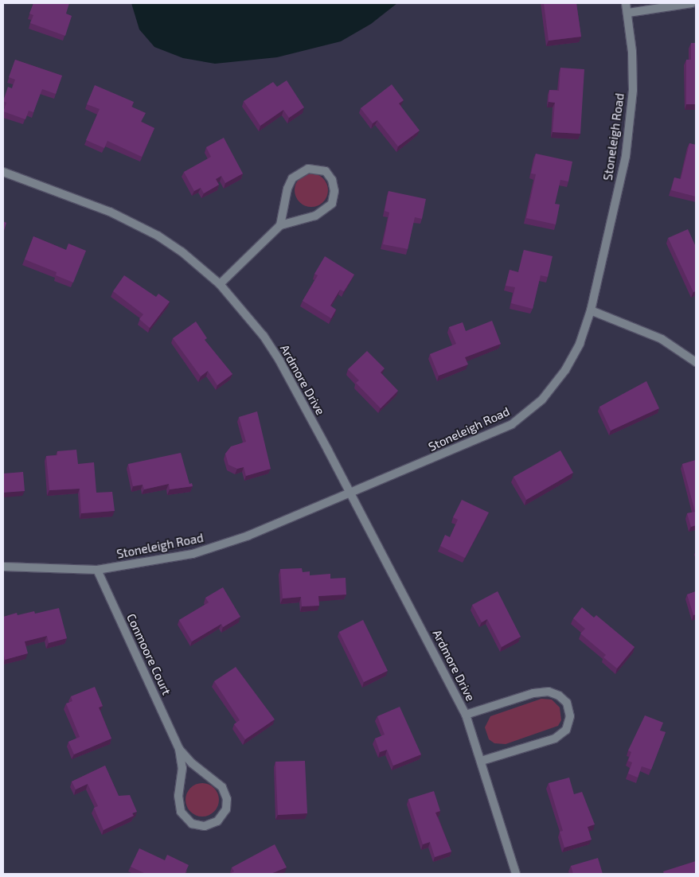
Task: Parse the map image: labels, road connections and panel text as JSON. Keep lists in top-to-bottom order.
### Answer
{
  "streets": {
    "street": ["Stoneleigh Road", "Ardmore Drive", "Conmoore Court"]
  },
  "crossings": [
    ["Stoneleigh Road", "Ardmore Drive"],
    ["Stoneleigh Road", "Conmoore Court"]
  ]
}
